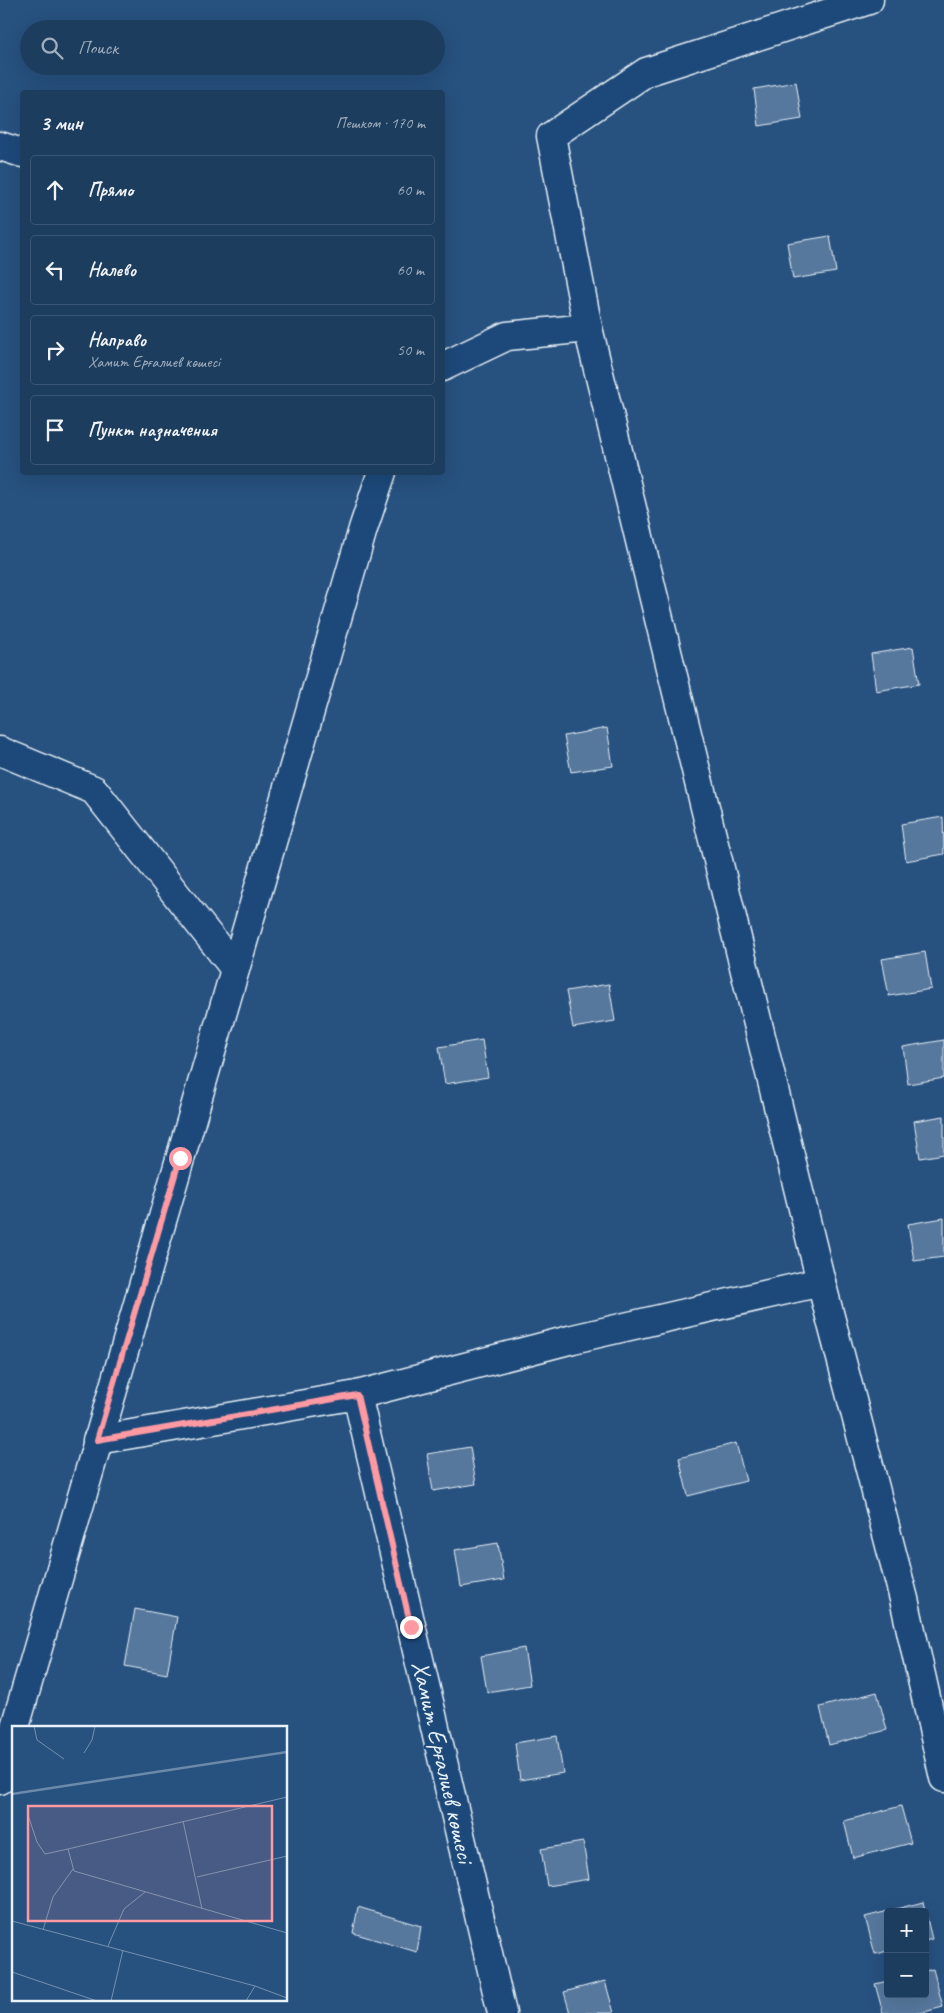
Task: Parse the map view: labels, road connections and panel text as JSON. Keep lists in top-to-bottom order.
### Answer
{
  "streets": {
    "lane": ["Хамит Ерғалиев көшесі"]
  },
  "page": {
    "search": "Поиск",
    "heading": ["3 мин", "Пешком · 170 m"],
    "list": [
      ["Прямо", "60 m"],
      ["Налево", "60 m"],
      ["Направо", "Хамит Ерғалиев көшесі", "50 m"],
      "Пункт назначения"
    ],
    "map_buttons": ["+", "−"]
  }
}
